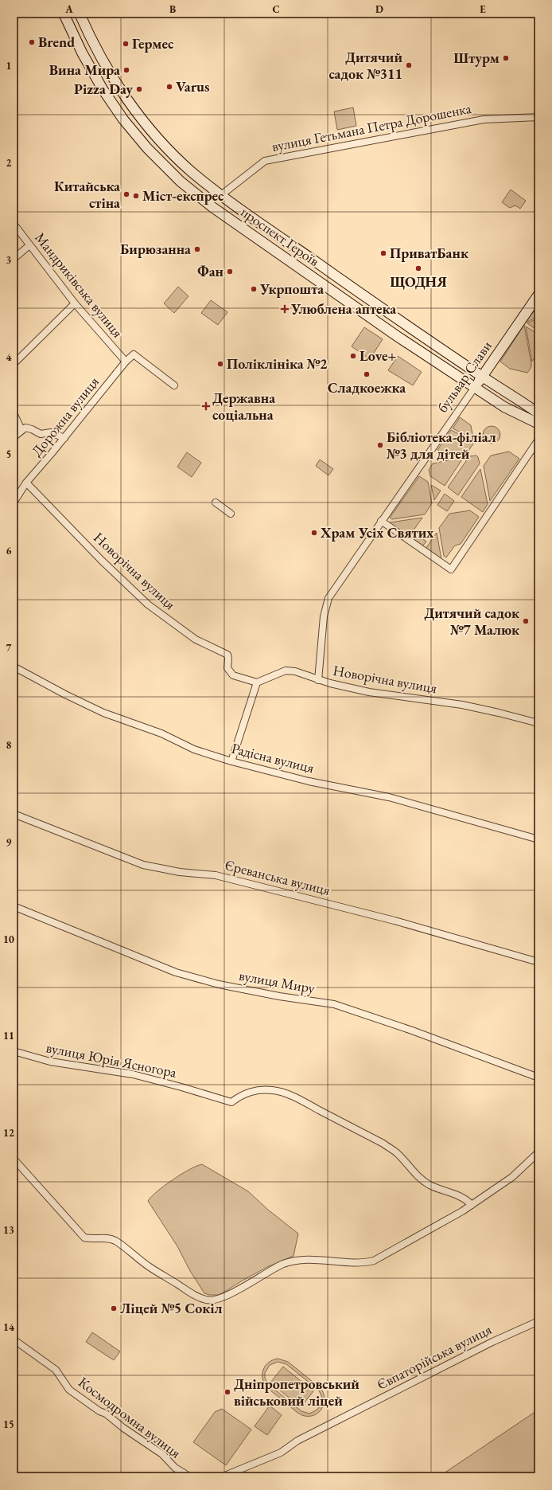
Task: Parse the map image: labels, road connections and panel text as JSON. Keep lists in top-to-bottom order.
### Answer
{
  "streets": {
    "main road": ["проспект Героїв", "бульвар Слави"],
    "street": [
      "вулиця Гетьмана Петра Дорошенка",
      "Мандриківська вулиця",
      "Дорожна вулиця",
      "Новорічна вулиця",
      "Радісна вулиця",
      "Єреванська вулиця",
      "вулиця Миру",
      "вулиця Юрія Ясногора",
      "Євпаторійська вулиця",
      "Космодромна вулиця"
    ]
  },
  "crossings": [
    ["вулиця Гетьмана Петра Дорошенка", "проспект Героїв"],
    ["проспект Героїв", "бульвар Слави"],
    ["Мандриківська вулиця", "Дорожна вулиця"],
    ["бульвар Слави", "Новорічна вулиця"],
    ["Дорожна вулиця", "Новорічна вулиця"]
  ],
  "places": {
    "other": [
      "Brend",
      "Гермес",
      "Штурм",
      "Дитячий садок №311",
      "Вина Мира",
      "Varus",
      "Pizza Day",
      "Китайська стіна",
      "Міст-експрес",
      "Бирюзанна",
      "ПриватБанк",
      "ЩОДНЯ",
      "Фан",
      "Укрпошта",
      "Love+",
      "Поліклініка №2",
      "Сладкоежка",
      "Бібліотека-філіал №3 для дітей",
      "Храм Усіх Святих",
      "Дитячий садок №7 Малюк",
      "Ліцей №5 Сокіл",
      "Дніпропетровський військовий ліцей"
    ],
    "health": ["Улюблена аптека", "Державна соціальна"]
  },
  "grid": {
    "columns": [
      "A",
      "B",
      "C",
      "D",
      "E"
    ],
    "rows": [
      "1",
      "2",
      "3",
      "4",
      "5",
      "6",
      "7",
      "8",
      "9",
      "10",
      "11",
      "12",
      "13",
      "14",
      "15"
    ]
  }
}
